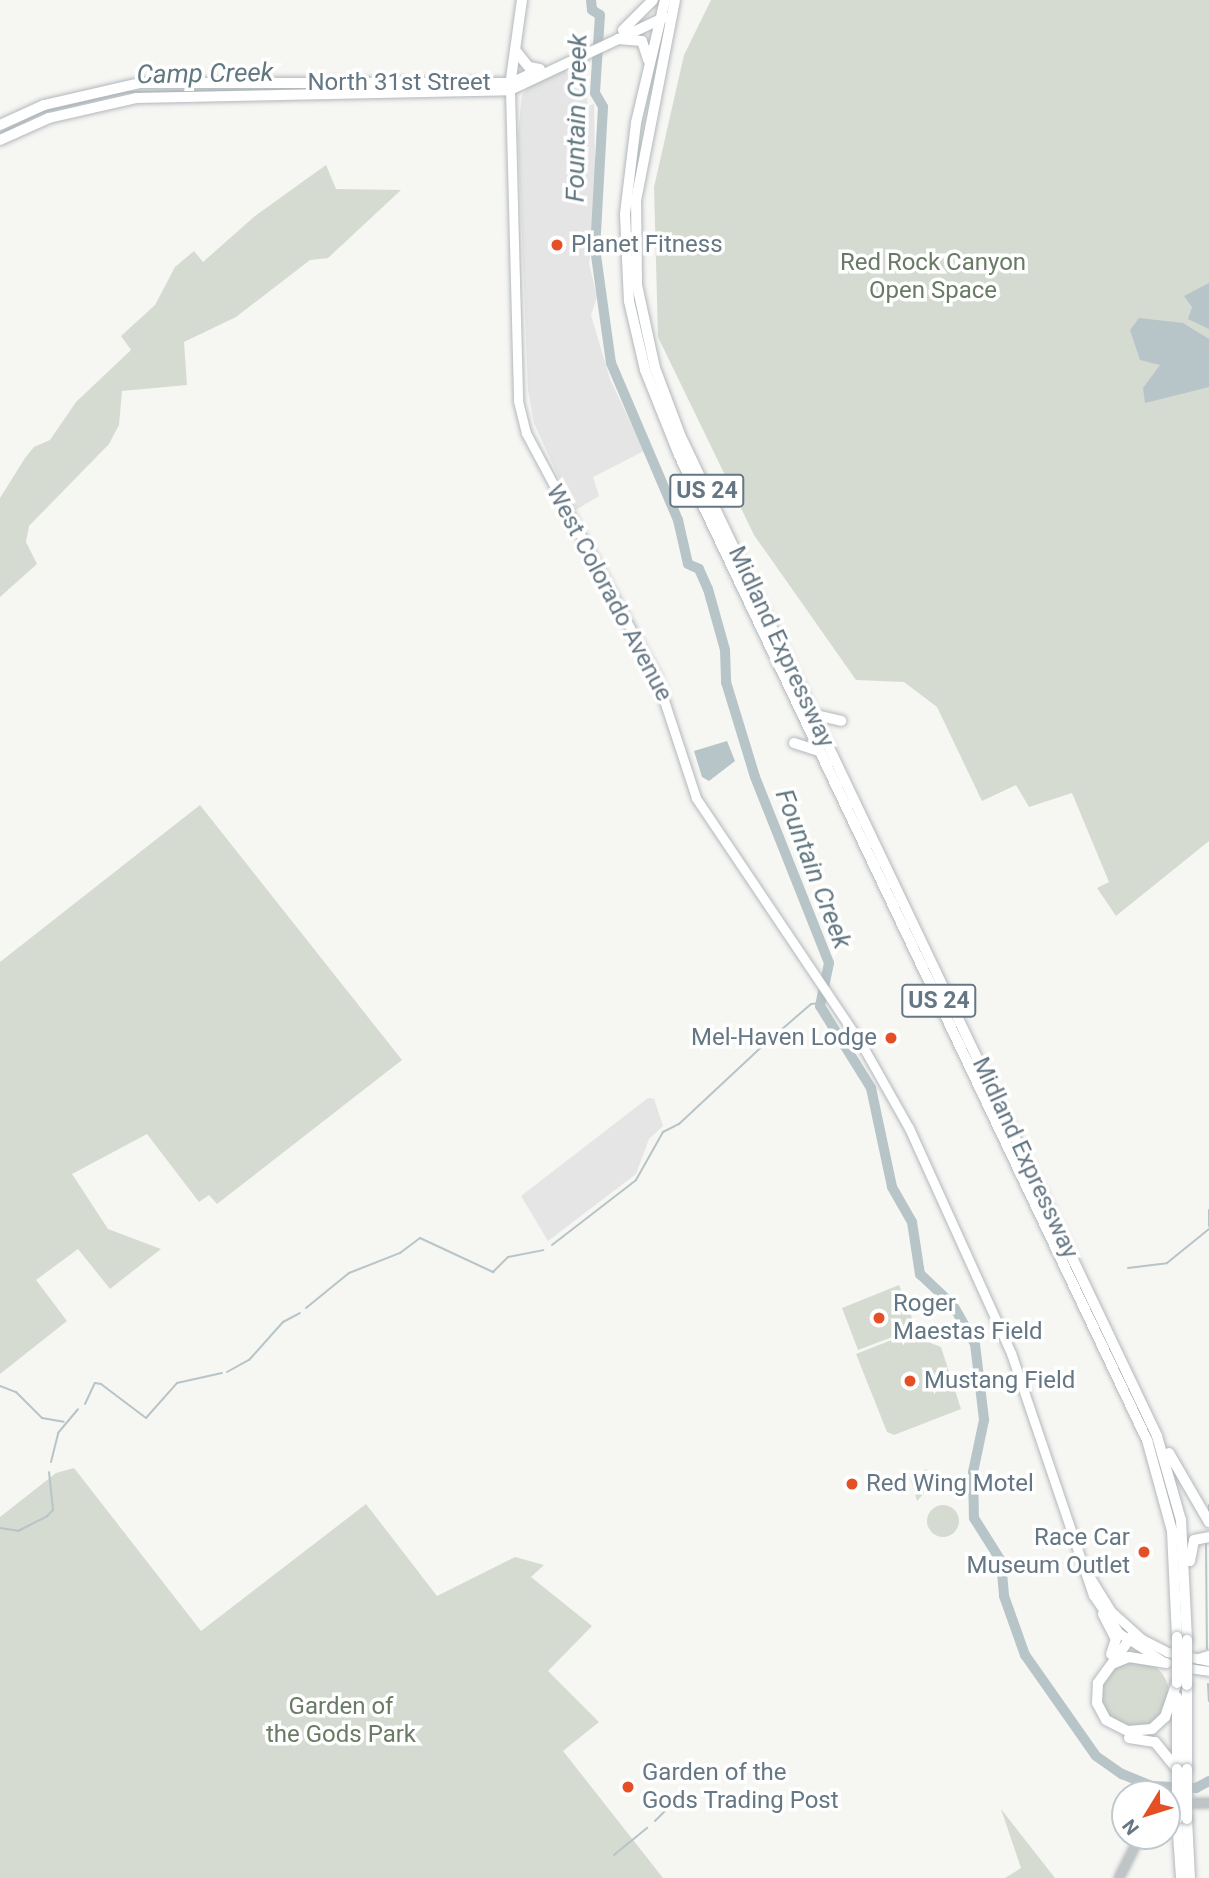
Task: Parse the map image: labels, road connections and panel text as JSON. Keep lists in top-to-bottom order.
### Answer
{
  "streets": {
    "main road": [
      "North 31st Street",
      "US 24",
      "West Colorado Avenue",
      "Midland Expressway"
    ]
  },
  "crossings": [
    ["North 31st Street", "West Colorado Avenue"],
    ["US 24", "Midland Expressway"]
  ],
  "water": ["Camp Creek", "Fountain Creek"],
  "parks": ["Red Rock Canyon Open Space", "Garden of the Gods Park"],
  "places": [
    "Planet Fitness",
    "Mel-Haven Lodge",
    "Roger Maestas Field",
    "Mustang Field",
    "Red Wing Motel",
    "Race Car Museum Outlet",
    "Garden of the Gods Trading Post"
  ],
  "north": "bottom left"
}
